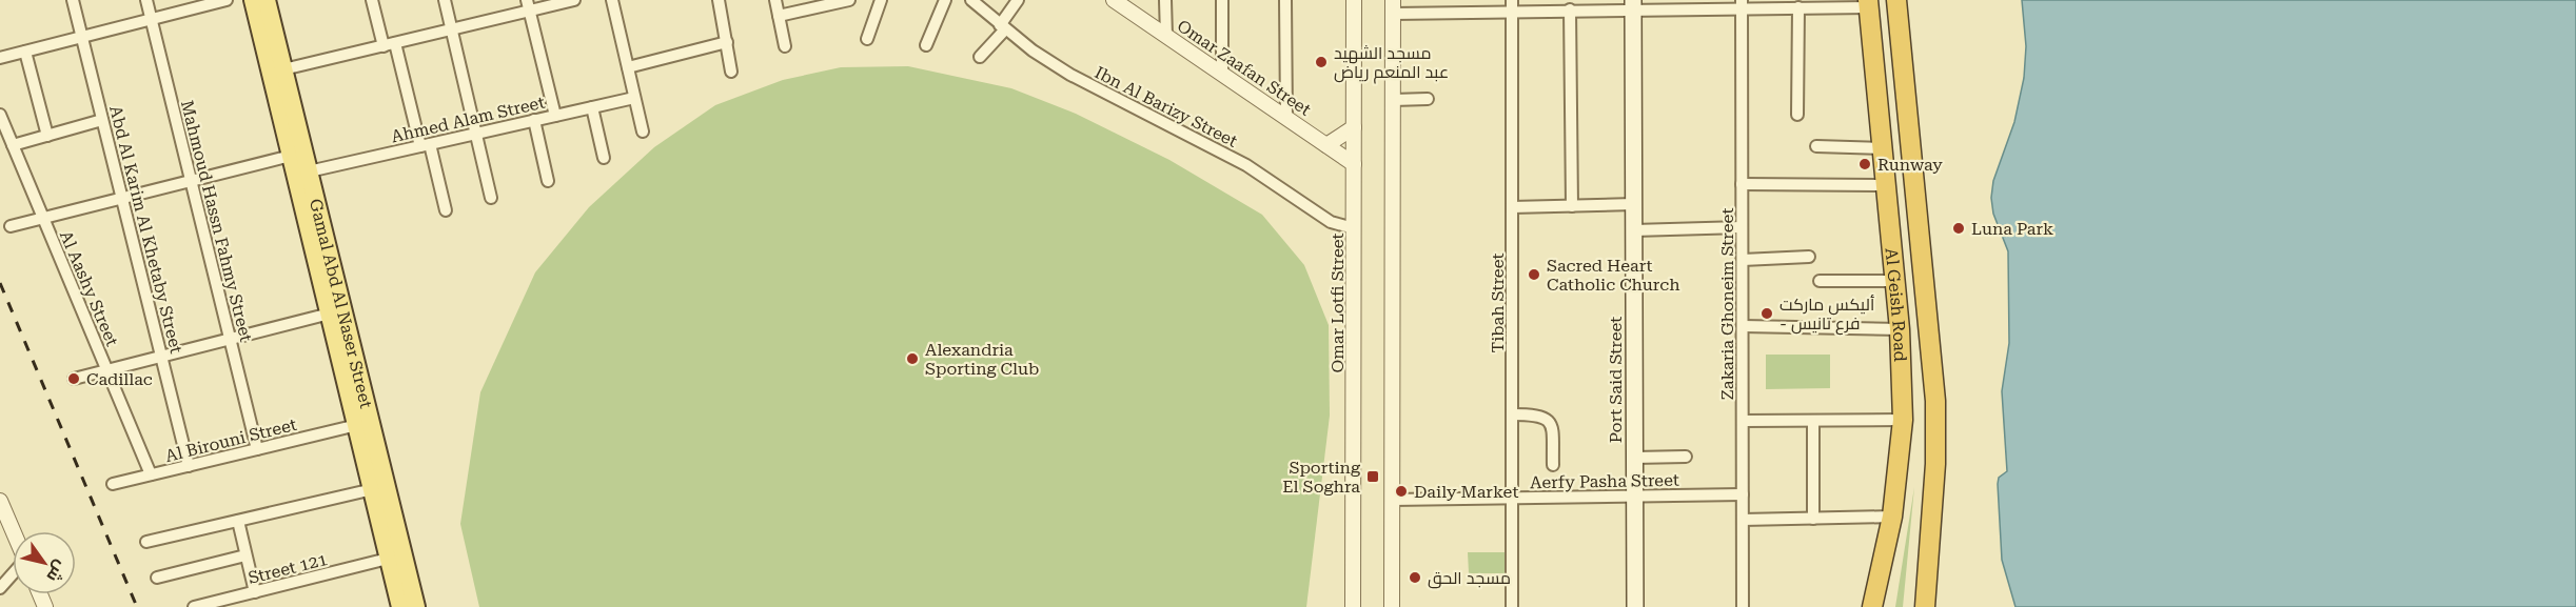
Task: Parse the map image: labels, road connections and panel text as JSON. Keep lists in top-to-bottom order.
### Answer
{
  "streets": {
    "highway": ["Al Geish Road"],
    "main road": ["Gamal Abd Al Naser Street", "Port Said Street"],
    "street": [
      "Omar Zaafan Street",
      "Ibn Al Barizy Street",
      "Ahmed Alam Street",
      "Mahmoud Hassn Fahmy Street",
      "Abd Al Karim Al Khetaby Street",
      "Al Aashy Street",
      "Omar Lotfi Street",
      "Tibah Street",
      "Zakaria Ghoneim Street",
      "Al Birouni Street",
      "Aerfy Pasha Street",
      "Street 121"
    ]
  },
  "crossings": [
    ["Omar Zaafan Street", "Omar Lotfi Street"],
    ["Ibn Al Barizy Street", "Omar Lotfi Street"],
    ["Ahmed Alam Street", "Gamal Abd Al Naser Street"],
    ["Mahmoud Hassn Fahmy Street", "Al Birouni Street"],
    ["Abd Al Karim Al Khetaby Street", "Al Birouni Street"],
    ["Al Aashy Street", "Al Birouni Street"],
    ["Tibah Street", "Aerfy Pasha Street"],
    ["Gamal Abd Al Naser Street", "Al Birouni Street"],
    ["Gamal Abd Al Naser Street", "Street 121"],
    ["Zakaria Ghoneim Street", "Aerfy Pasha Street"],
    ["Port Said Street", "Aerfy Pasha Street"]
  ],
  "places": {
    "other": [
      "مسجد الشهيد عبد المنعم رياض",
      "Runway",
      "Luna Park",
      "Sacred Heart Catholic Church",
      "أليكس ماركت - فرع تانيس",
      "Alexandria Sporting Club",
      "Cadillac",
      "Daily Market",
      "مسجد الحق"
    ],
    "transit": ["Sporting El Soghra"]
  },
  "north": "bottom right"
}
